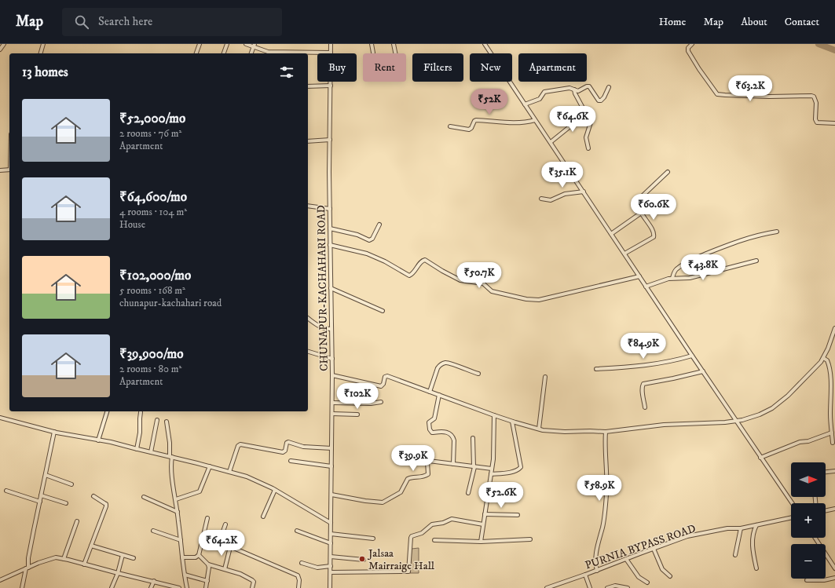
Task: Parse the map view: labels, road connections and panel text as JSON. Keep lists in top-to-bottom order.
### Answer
{
  "streets": {
    "street": ["CHUNAPUR-KACHAHARI ROAD", "PURNIA BYPASS ROAD"]
  },
  "places": ["Jalsaa Mairraige Hall"],
  "north": "right",
  "page": {
    "header": "Map",
    "search": "Search here",
    "nav": [
      "Home",
      "Map",
      "About",
      "Contact"
    ],
    "chip": [
      "Buy",
      "Rent",
      "Filters",
      "New",
      "Apartment"
    ],
    "heading": "13 homes",
    "price": [
      "₹63.2K",
      "₹52K",
      "₹64.6K",
      "₹35.1K",
      "₹60.6K",
      "₹43.8K",
      "₹50.7K",
      "₹84.9K",
      "₹102K",
      "₹39.9K",
      "₹58.9K",
      "₹52.6K",
      "₹64.2K"
    ],
    "list": [
      {
        "name": "₹52,000/mo",
        "note": "2 rooms · 76 m² · Apartment"
      },
      {
        "name": "₹64,600/mo",
        "note": "4 rooms · 104 m² · House"
      },
      {
        "name": "₹102,000/mo",
        "note": "5 rooms · 168 m² · chunapur-kachahari road"
      },
      {
        "name": "₹39,900/mo",
        "note": "2 rooms · 80 m² · Apartment"
      }
    ],
    "map_buttons": ["+", "−"]
  }
}
